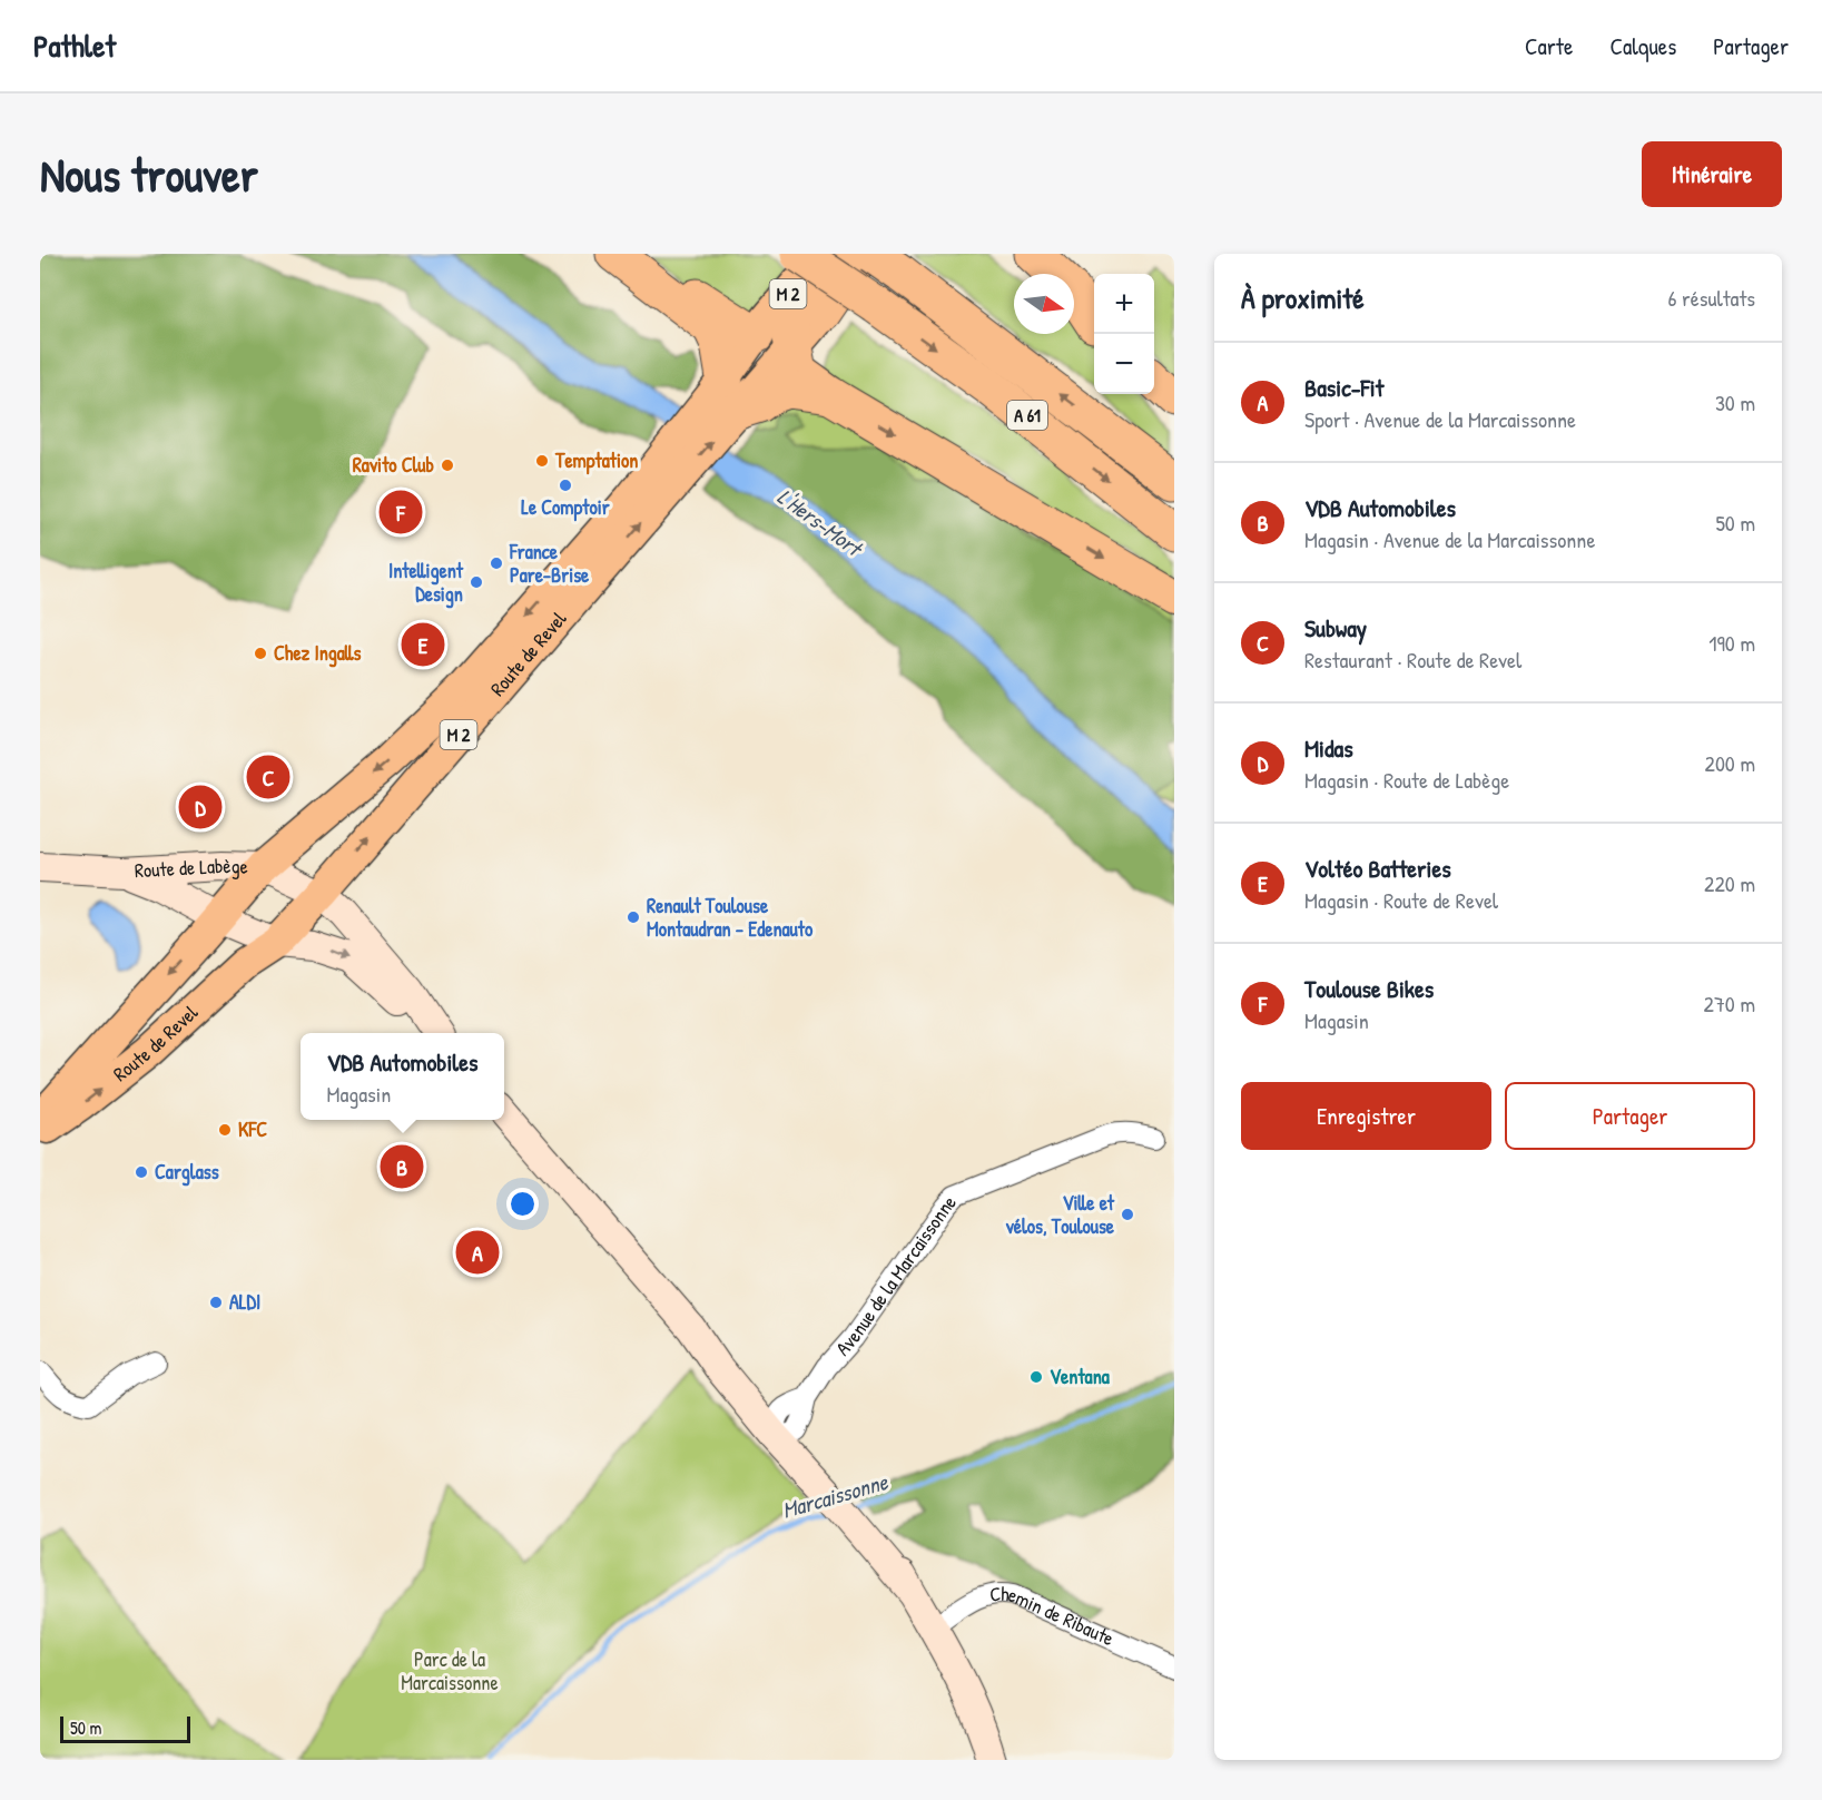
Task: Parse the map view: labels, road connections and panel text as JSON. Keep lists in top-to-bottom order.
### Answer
{
  "streets": {
    "highway": ["M 2", "A 61"],
    "main road": ["Route de Revel", "Route de Labège"],
    "street": ["Avenue de la Marcaissonne", "Chemin de Ribaute"]
  },
  "crossings": [
    ["M 2", "Route de Revel"],
    ["A 61", "Route de Revel"],
    ["Route de Revel", "Route de Labège"]
  ],
  "water": ["L'Hers-Mort", "Marcaissonne"],
  "parks": ["Parc de la Marcaissonne"],
  "places": [
    "Temptation",
    "Ravito Club",
    "Le Comptoir",
    "France Pare-Brise",
    "Intelligent Design",
    "Chez Ingalls",
    "Renault Toulouse Montaudran - Edenauto",
    "KFC",
    "Carglass",
    "Ville et vélos, Toulouse",
    "ALDI",
    "Ventana"
  ],
  "scale_bar": "50 m",
  "north": "right",
  "page": {
    "header": "Pathlet",
    "nav": ["Carte", "Calques", "Partager"],
    "buttons": [
      "Itinéraire",
      ["Enregistrer", "Partager"]
    ],
    "title": "Nous trouver",
    "heading": ["À proximité", "6 résultats"],
    "map_buttons": ["+", "−"],
    "list": [
      {
        "mark": "A",
        "name": "Basic-Fit",
        "note": "Sport · Avenue de la Marcaissonne",
        "value": "30 m"
      },
      {
        "mark": "B",
        "name": "VDB Automobiles",
        "note": "Magasin · Avenue de la Marcaissonne",
        "value": "50 m"
      },
      {
        "mark": "C",
        "name": "Subway",
        "note": "Restaurant · Route de Revel",
        "value": "190 m"
      },
      {
        "mark": "D",
        "name": "Midas",
        "note": "Magasin · Route de Labège",
        "value": "200 m"
      },
      {
        "mark": "E",
        "name": "Voltéo Batteries",
        "note": "Magasin · Route de Revel",
        "value": "220 m"
      },
      {
        "mark": "F",
        "name": "Toulouse Bikes",
        "note": "Magasin",
        "value": "270 m"
      }
    ],
    "pins": [
      "F",
      "E",
      "C",
      "D",
      "B",
      "A"
    ],
    "popup": ["VDB Automobiles", "Magasin"],
    "scale": "50 m"
  }
}
